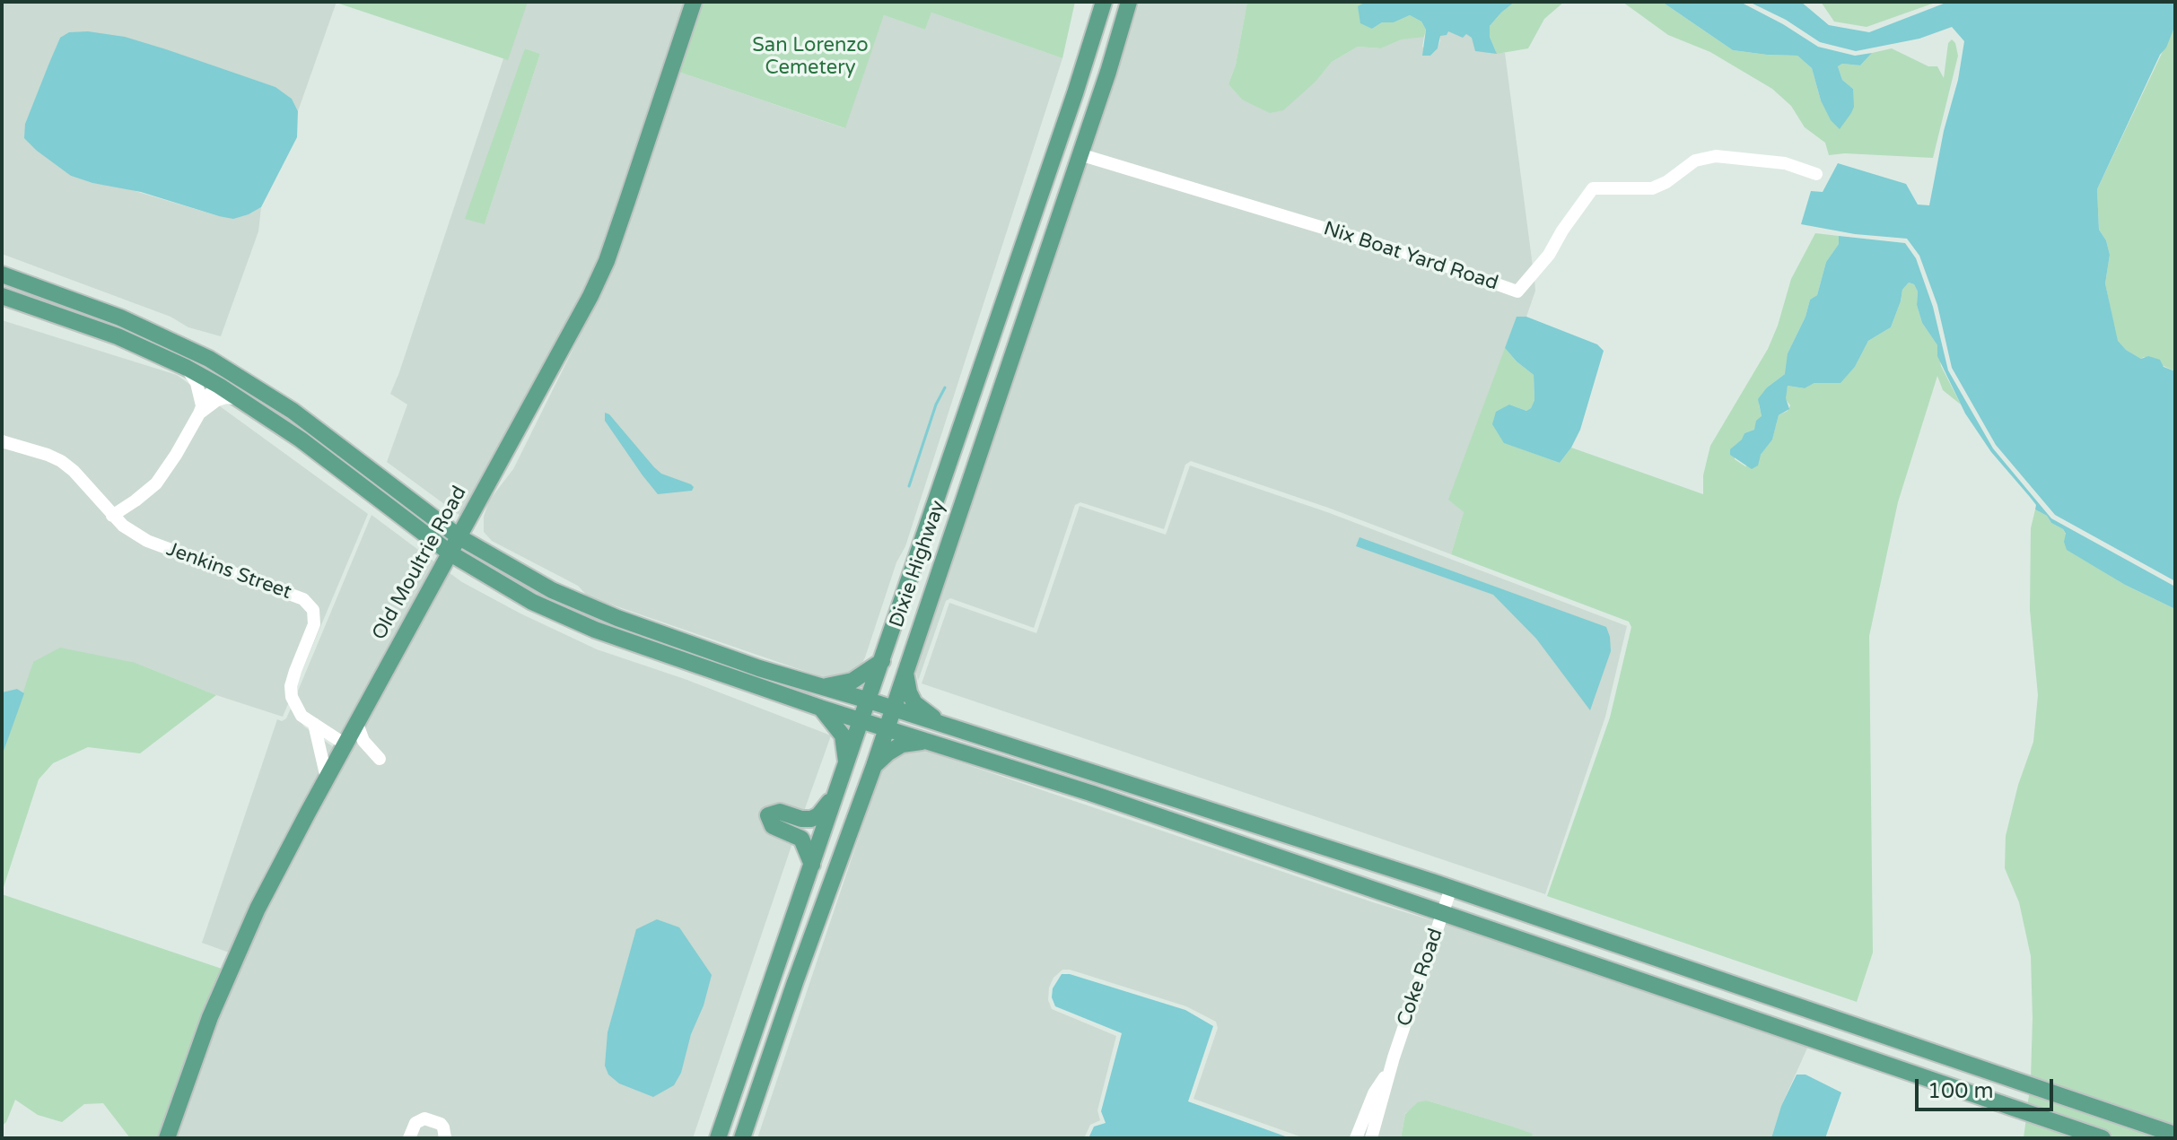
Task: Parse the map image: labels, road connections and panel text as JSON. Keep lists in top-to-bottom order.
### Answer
{
  "streets": {
    "main road": ["Old Moultrie Road", "Dixie Highway"],
    "street": ["Nix Boat Yard Road", "Jenkins Street", "Coke Road"]
  },
  "crossings": [
    ["Nix Boat Yard Road", "Dixie Highway"],
    ["Old Moultrie Road", "Jenkins Street"]
  ],
  "parks": ["San Lorenzo Cemetery"],
  "scale_bar": "100 m"
}
